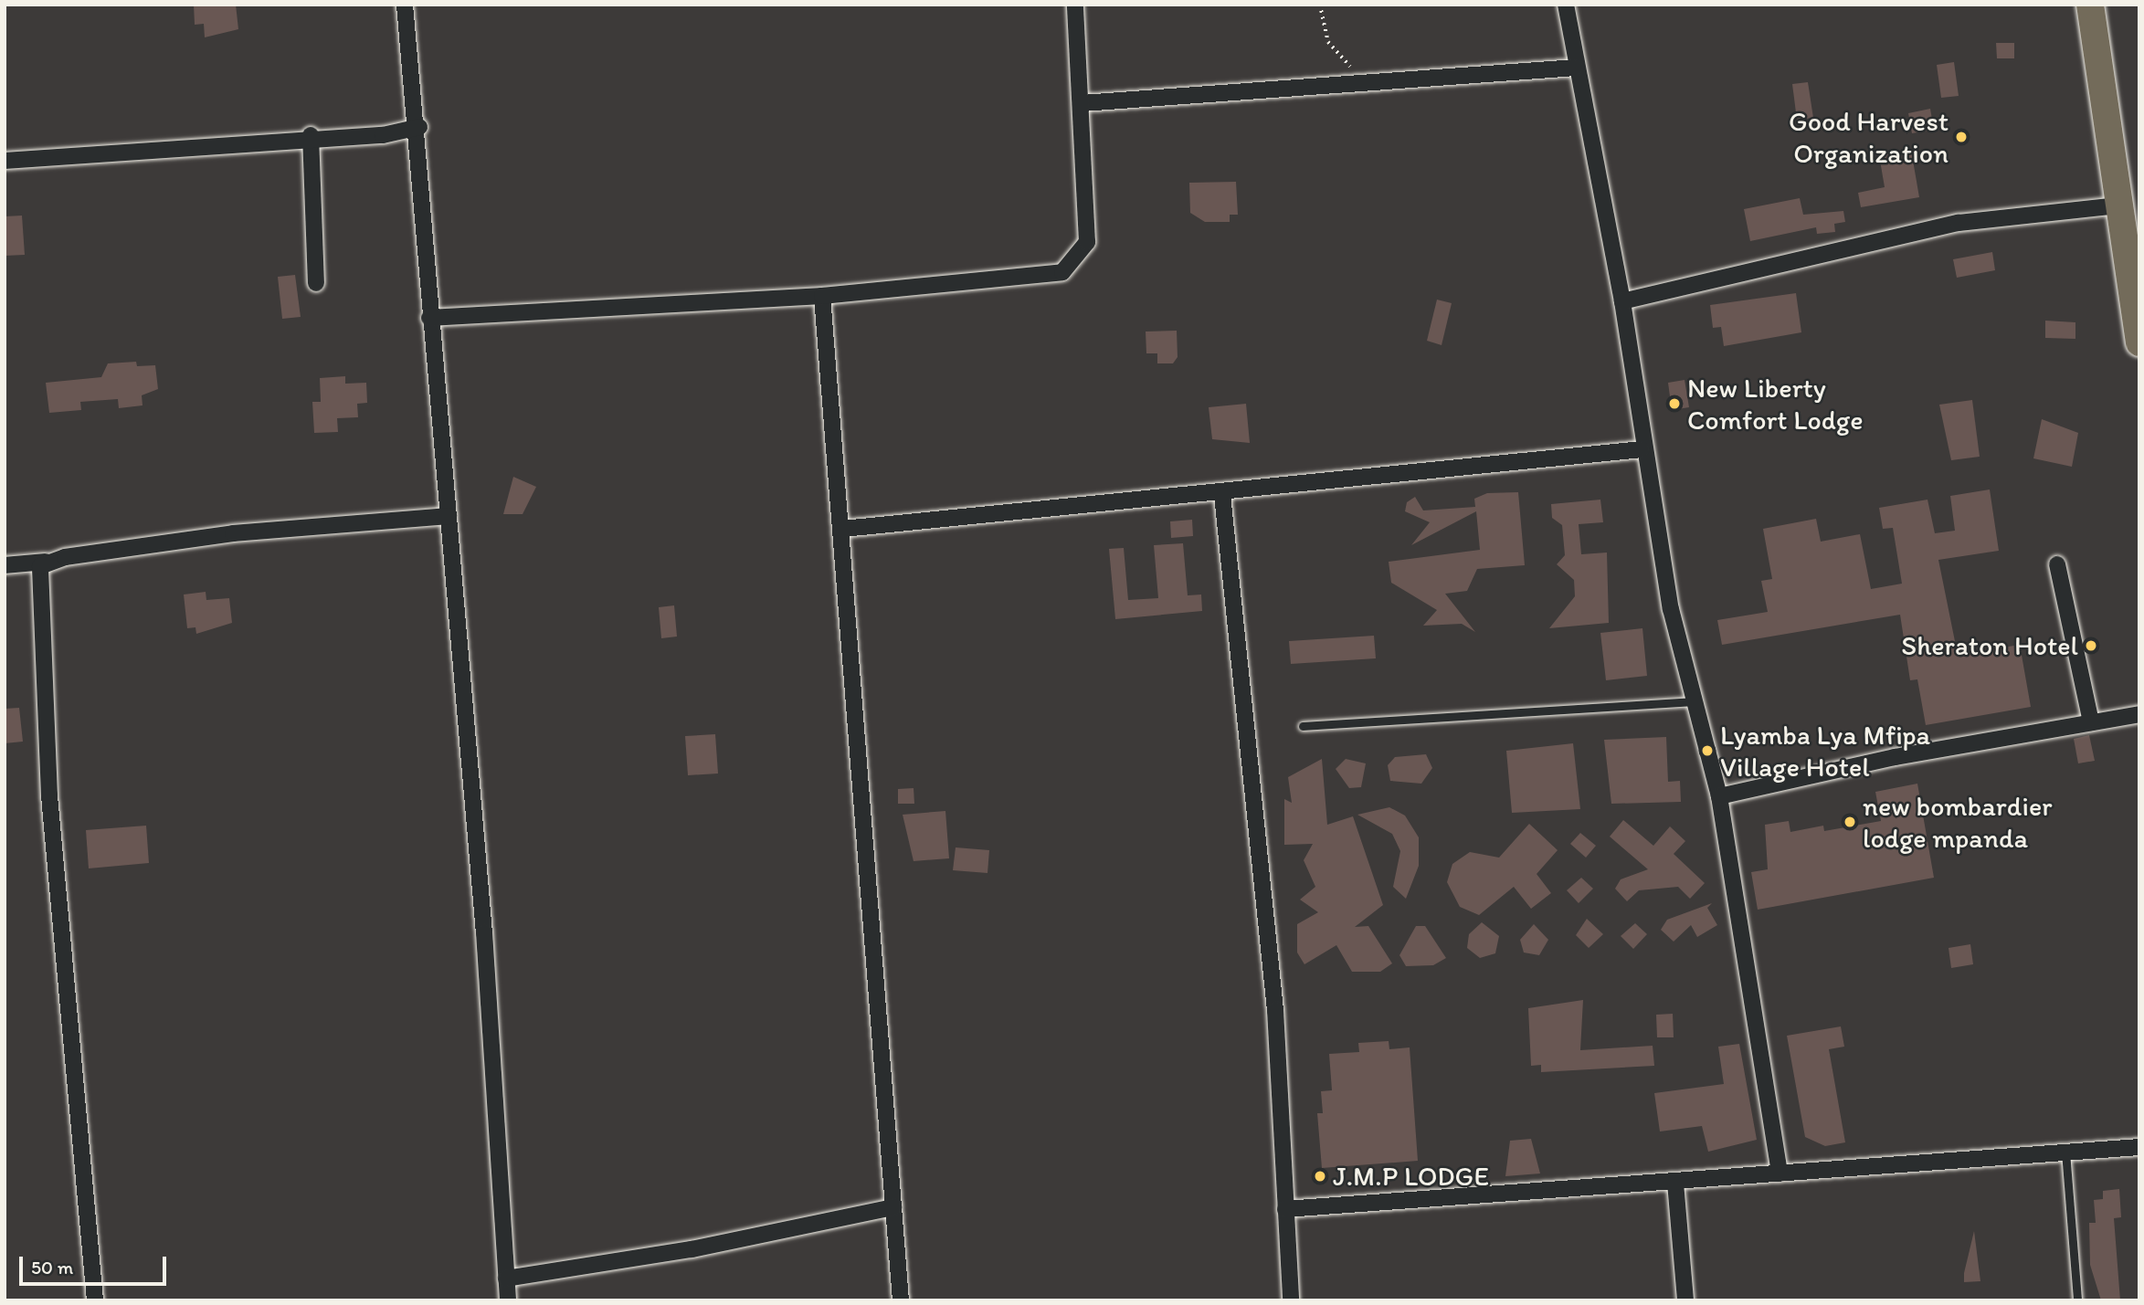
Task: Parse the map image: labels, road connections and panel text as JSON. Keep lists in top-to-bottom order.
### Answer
{
  "places": [
    "Good Harvest Organization",
    "New Liberty Comfort Lodge",
    "Sheraton Hotel",
    "Lyamba Lya Mfipa Village Hotel",
    "new bombardier lodge mpanda",
    "J.M.P LODGE"
  ],
  "scale_bar": "50 m"
}
